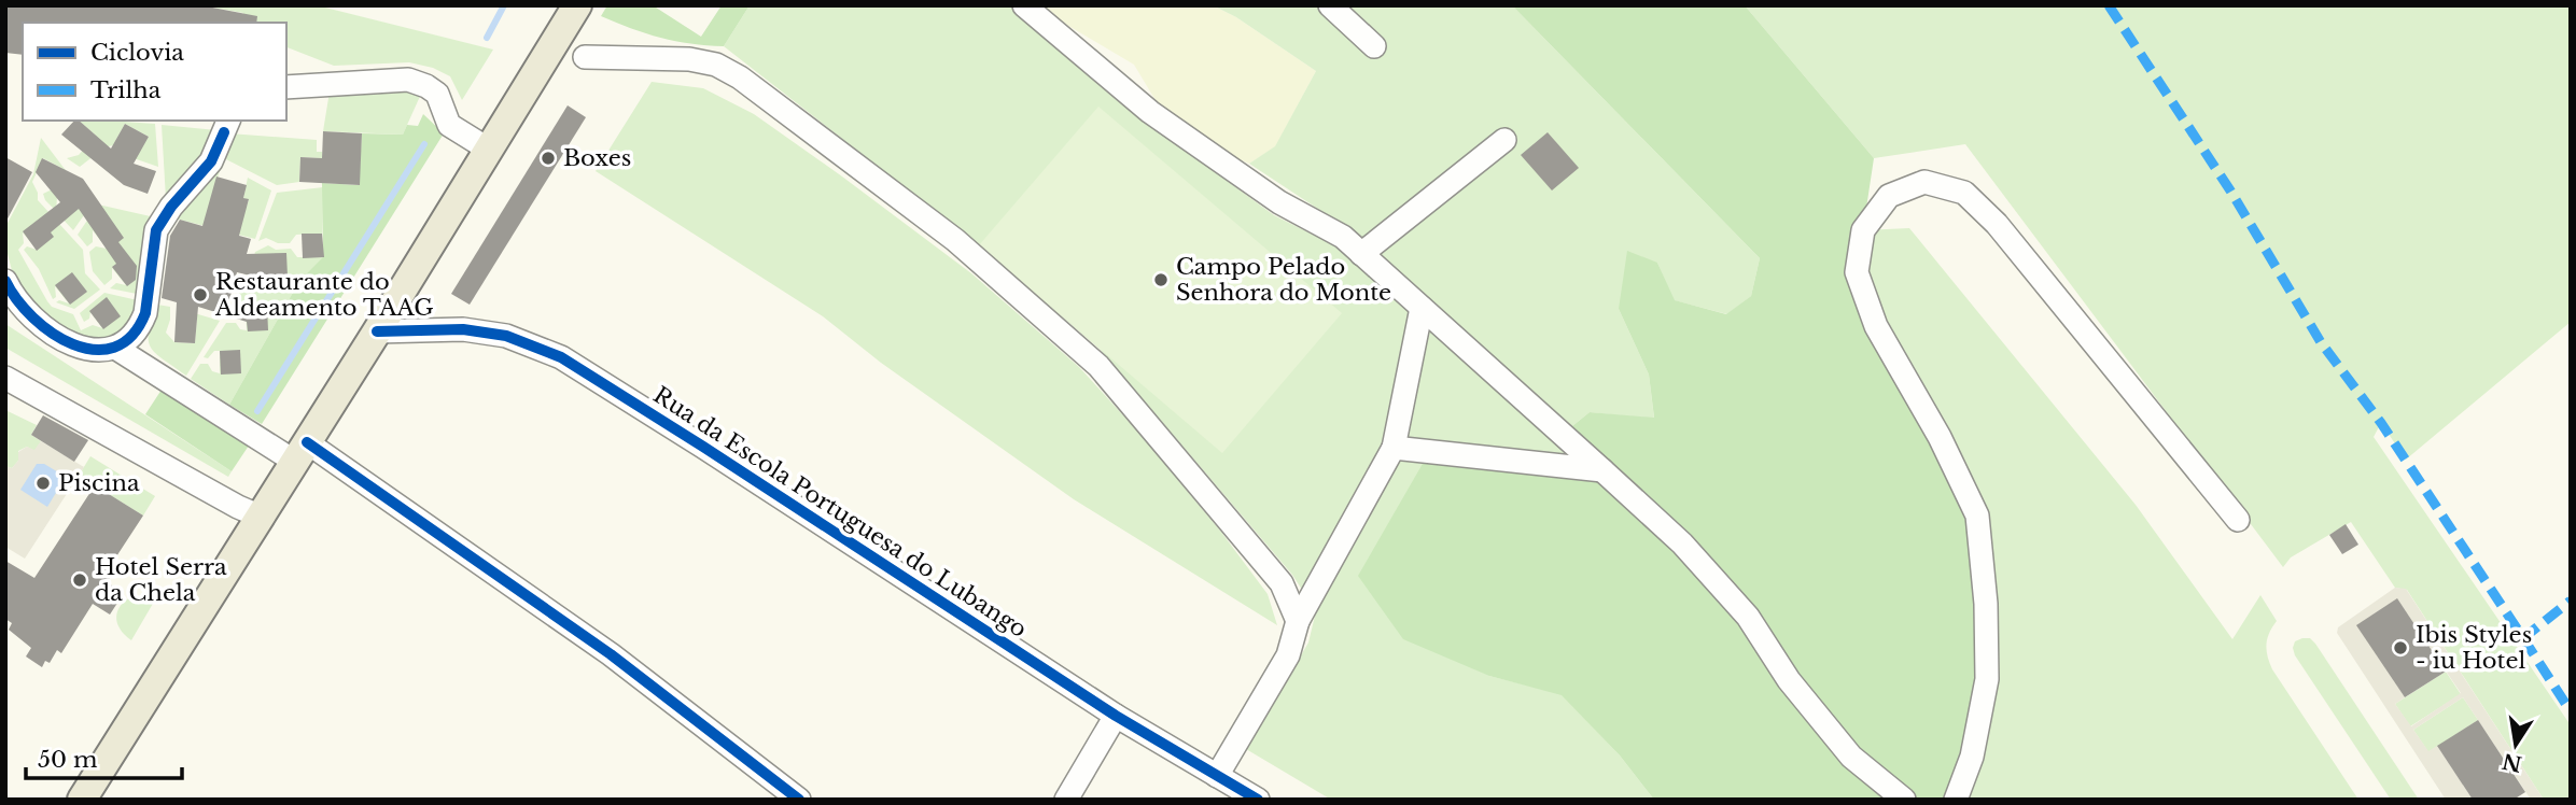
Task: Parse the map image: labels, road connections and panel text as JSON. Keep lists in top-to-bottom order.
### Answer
{
  "streets": {
    "street": ["Rua da Escola Portuguesa do Lubango"]
  },
  "places": [
    "Boxes",
    "Campo Pelado Senhora do Monte",
    "Restaurante do Aldeamento TAAG",
    "Piscina",
    "Hotel Serra da Chela",
    "Ibis Styles - iu Hotel"
  ],
  "legend": ["Ciclovia", "Trilha"],
  "scale_bar": "50 m",
  "north": "bottom"
}
